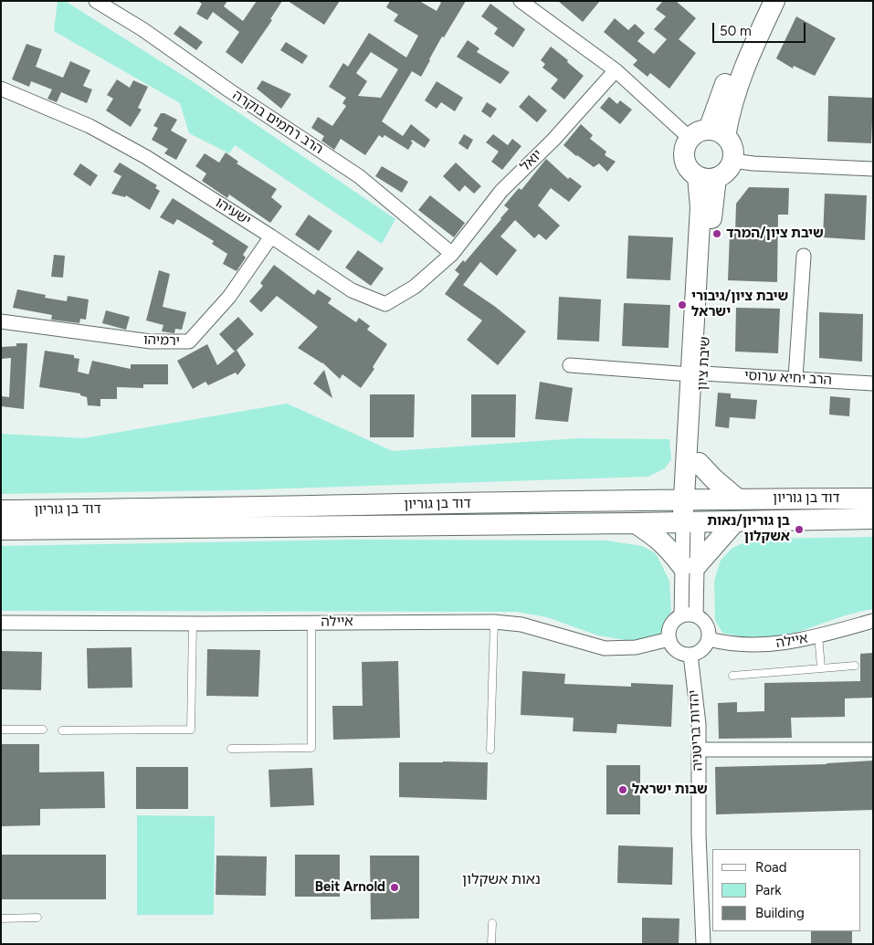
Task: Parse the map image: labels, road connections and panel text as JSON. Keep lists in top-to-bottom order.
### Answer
{
  "streets": {
    "main road": ["שיבת ציון", "דוד בן גוריון"],
    "street": [
      "הרב רחמים בוקרה",
      "יואל",
      "ישעיהו",
      "ירמיהו",
      "הרב יחיא ערוסי",
      "איילה",
      "יהדות בריטניה"
    ]
  },
  "crossings": [
    ["הרב רחמים בוקרה", "יואל"],
    ["הרב רחמים בוקרה", "ישעיהו"],
    ["יואל", "ישעיהו"],
    ["ישעיהו", "ירמיהו"],
    ["שיבת ציון", "הרב יחיא ערוסי"],
    ["שיבת ציון", "דוד בן גוריון"],
    ["איילה", "יהדות בריטניה"]
  ],
  "districts": ["נאות אשקלון"],
  "places": [
    "שיבת ציון/המרד",
    "שיבת ציון/גיבורי ישראל",
    "בן גוריון/נאות אשקלון",
    "שבות ישראל",
    "Beit Arnold"
  ],
  "legend": ["Road", "Park", "Building"],
  "scale_bar": "50 m"
}
